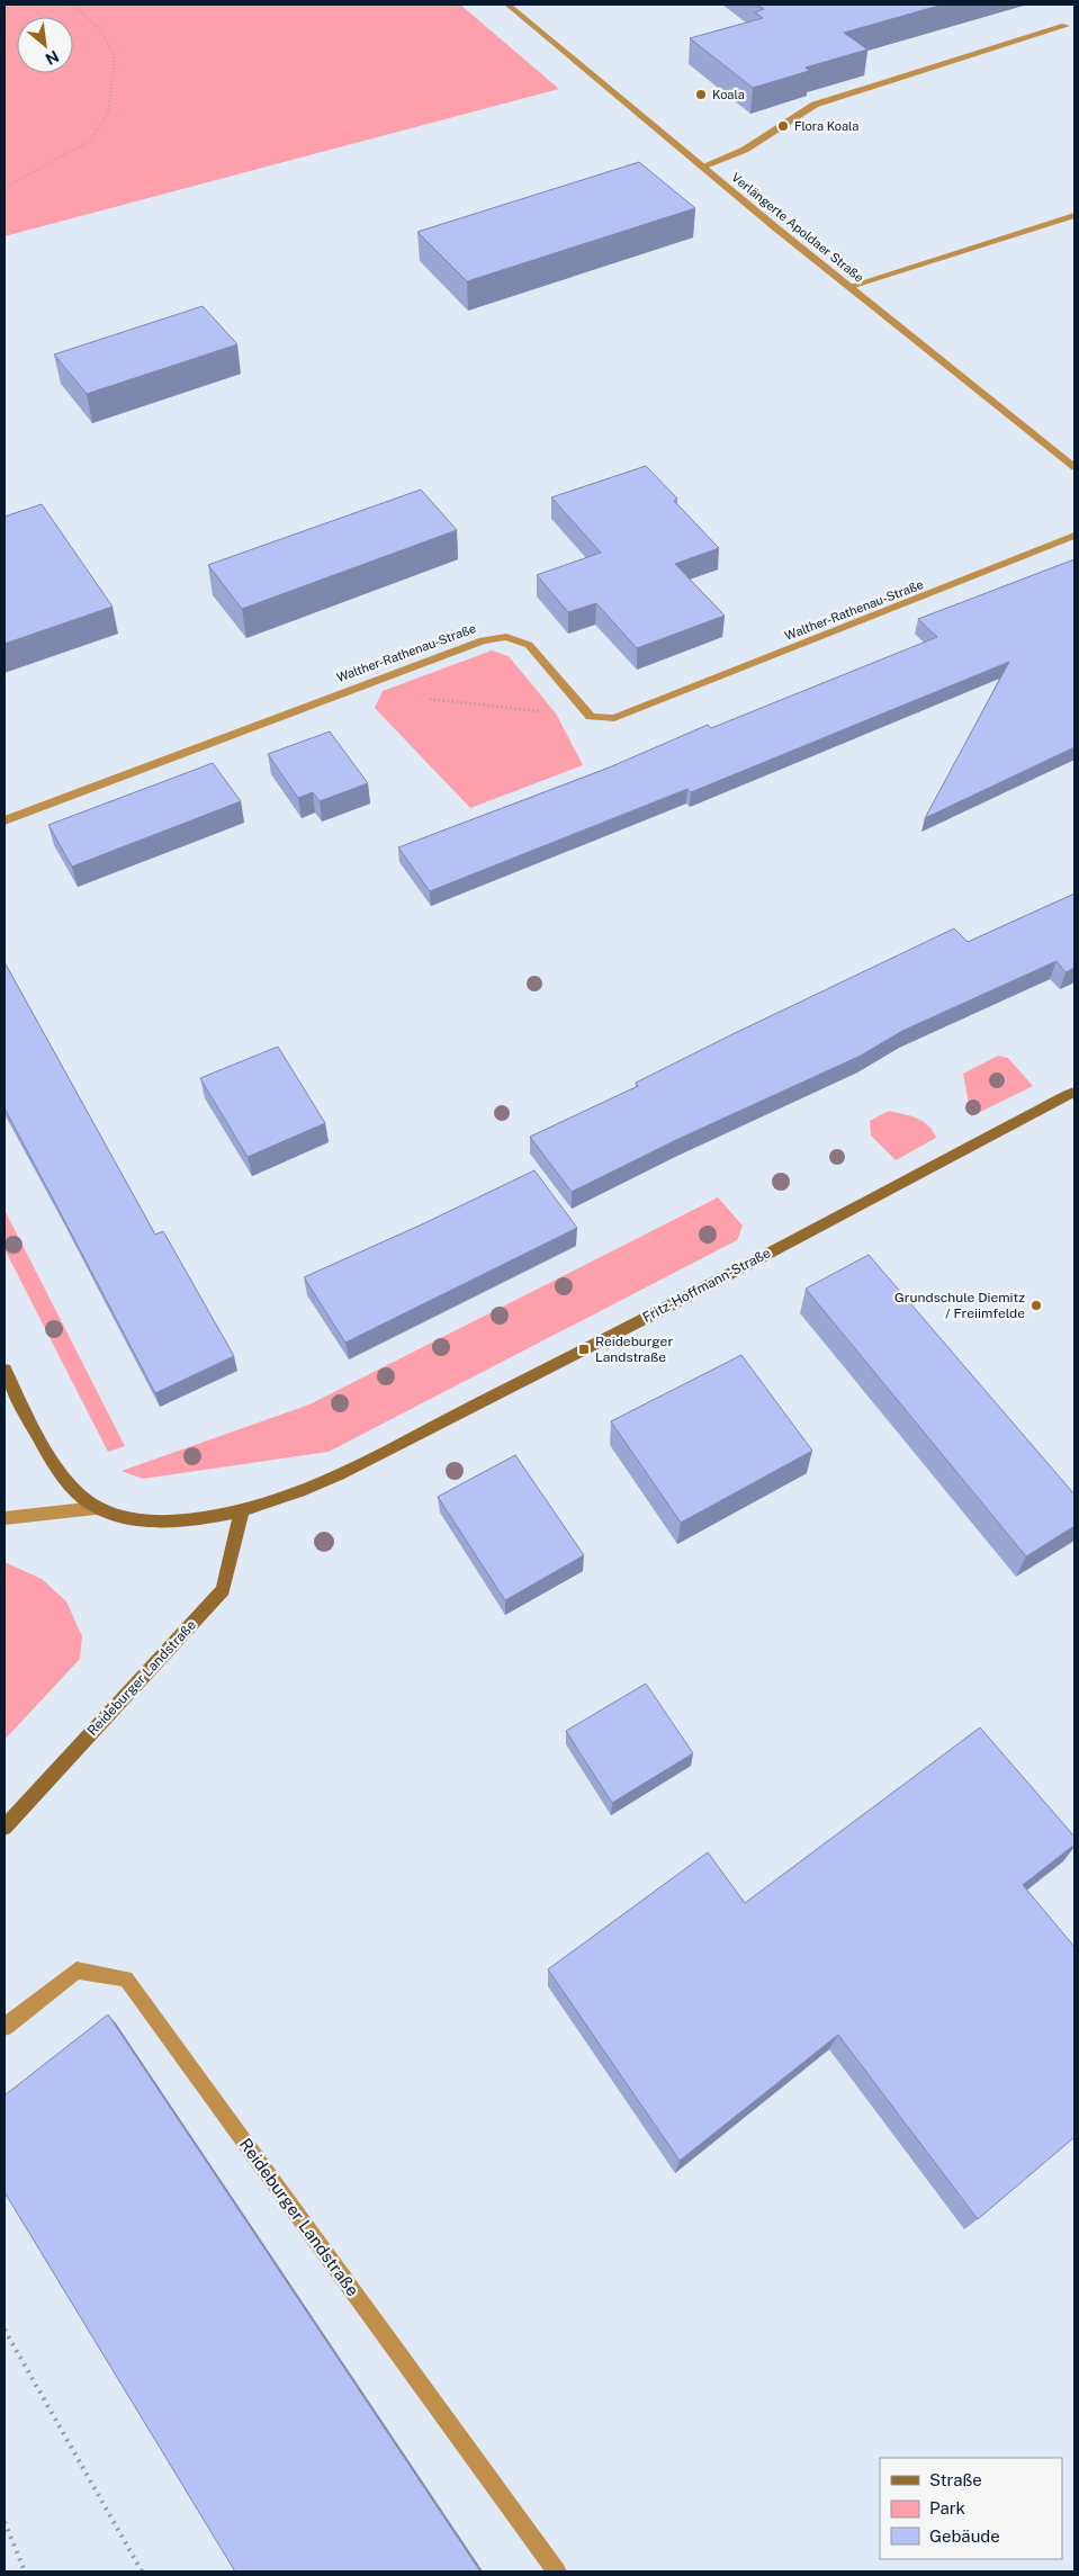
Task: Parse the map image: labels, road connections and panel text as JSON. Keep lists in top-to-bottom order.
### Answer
{
  "streets": {
    "street": [
      "Verlängerte Apoldaer Straße",
      "Walther-Rathenau-Straße",
      "Fritz-Hoffmann-Straße",
      "Reideburger Landstraße"
    ]
  },
  "crossings": [
    ["Fritz-Hoffmann-Straße", "Reideburger Landstraße"]
  ],
  "places": {
    "other": ["Koala", "Flora Koala", "Grundschule Diemitz / Freiimfelde"],
    "transit": ["Reideburger Landstraße"]
  },
  "legend": ["Straße", "Park", "Gebäude"],
  "north": "bottom right"
}
